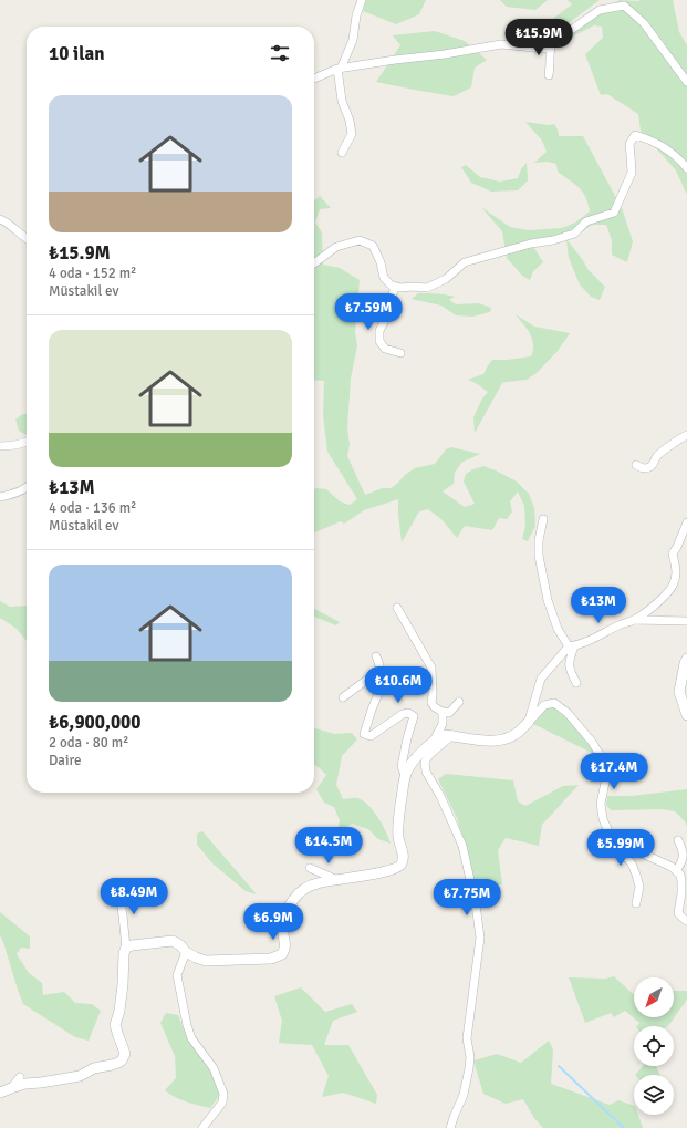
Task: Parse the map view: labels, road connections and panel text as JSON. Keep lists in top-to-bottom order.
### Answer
{
  "north": "bottom left",
  "page": {
    "price": [
      "₺15.9M",
      "₺7.59M",
      "₺13M",
      "₺10.6M",
      "₺17.4M",
      "₺14.5M",
      "₺5.99M",
      "₺8.49M",
      "₺7.75M",
      "₺6.9M"
    ],
    "heading": "10 ilan",
    "list": [
      {
        "name": "₺15.9M",
        "note": "4 oda · 152 m² · Müstakil ev"
      },
      {
        "name": "₺13M",
        "note": "4 oda · 136 m² · Müstakil ev"
      },
      {
        "name": "₺6,900,000",
        "note": "2 oda · 80 m² · Daire"
      }
    ]
  }
}
